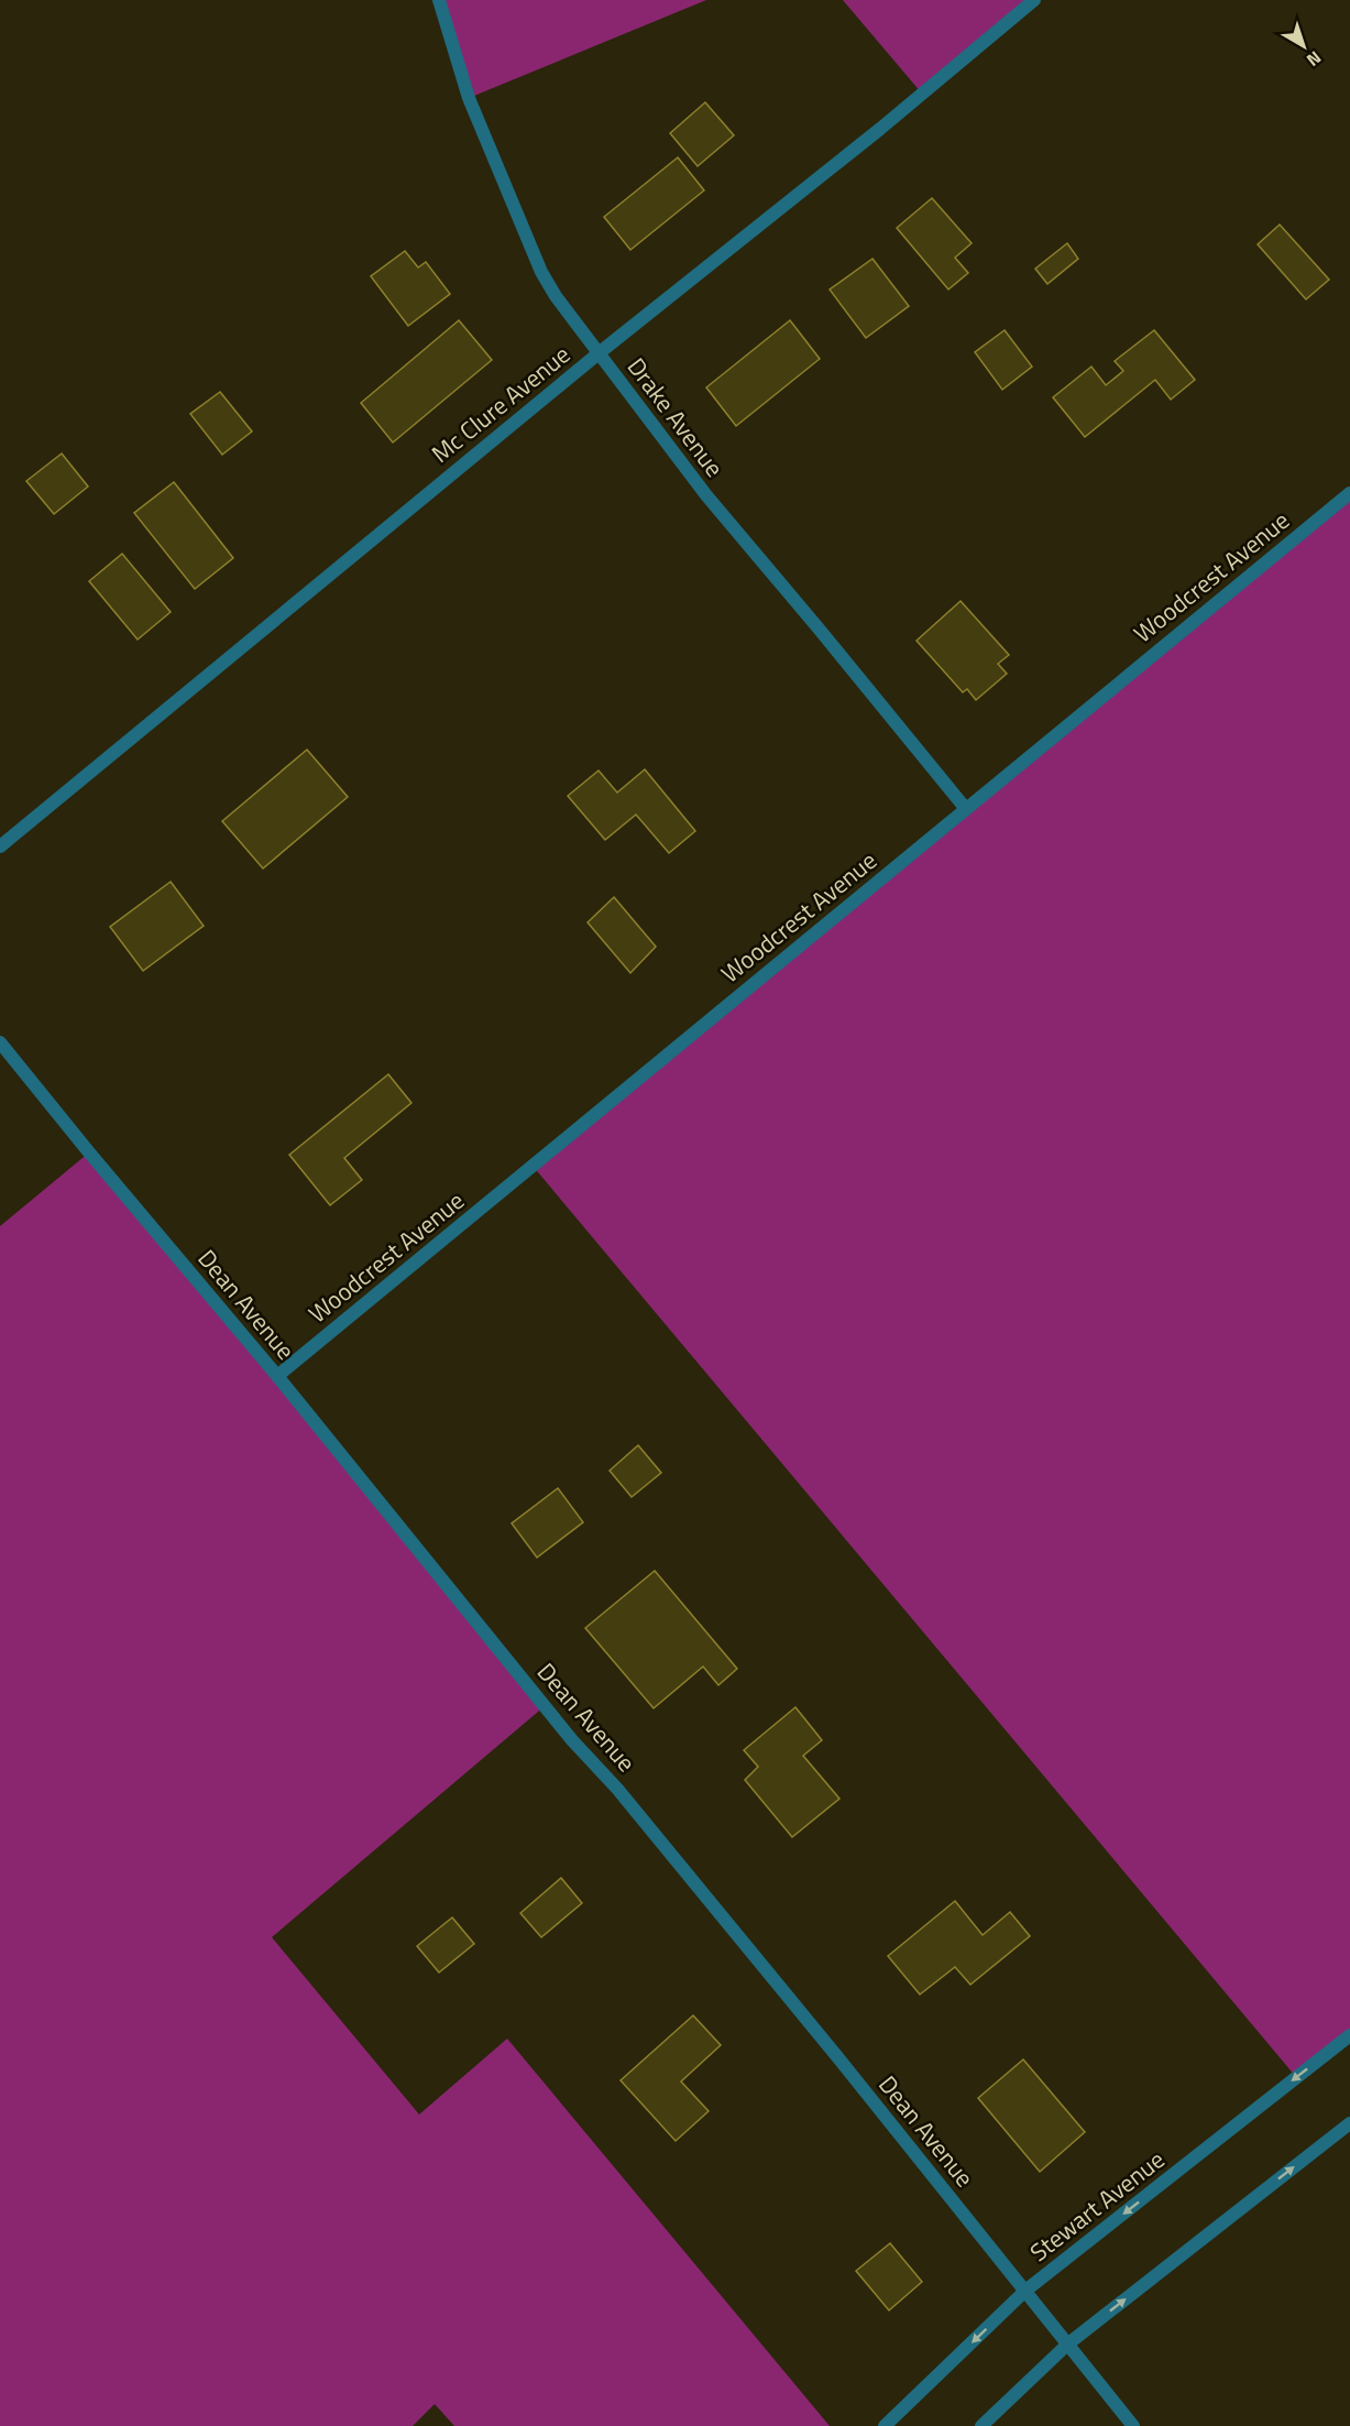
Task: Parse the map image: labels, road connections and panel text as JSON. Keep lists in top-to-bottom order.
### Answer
{
  "streets": {
    "street": [
      "Mc Clure Avenue",
      "Drake Avenue",
      "Woodcrest Avenue",
      "Dean Avenue",
      "Stewart Avenue"
    ]
  },
  "crossings": [
    ["Mc Clure Avenue", "Drake Avenue"],
    ["Drake Avenue", "Woodcrest Avenue"],
    ["Woodcrest Avenue", "Dean Avenue"],
    ["Dean Avenue", "Stewart Avenue"]
  ],
  "north": "bottom right"
}
